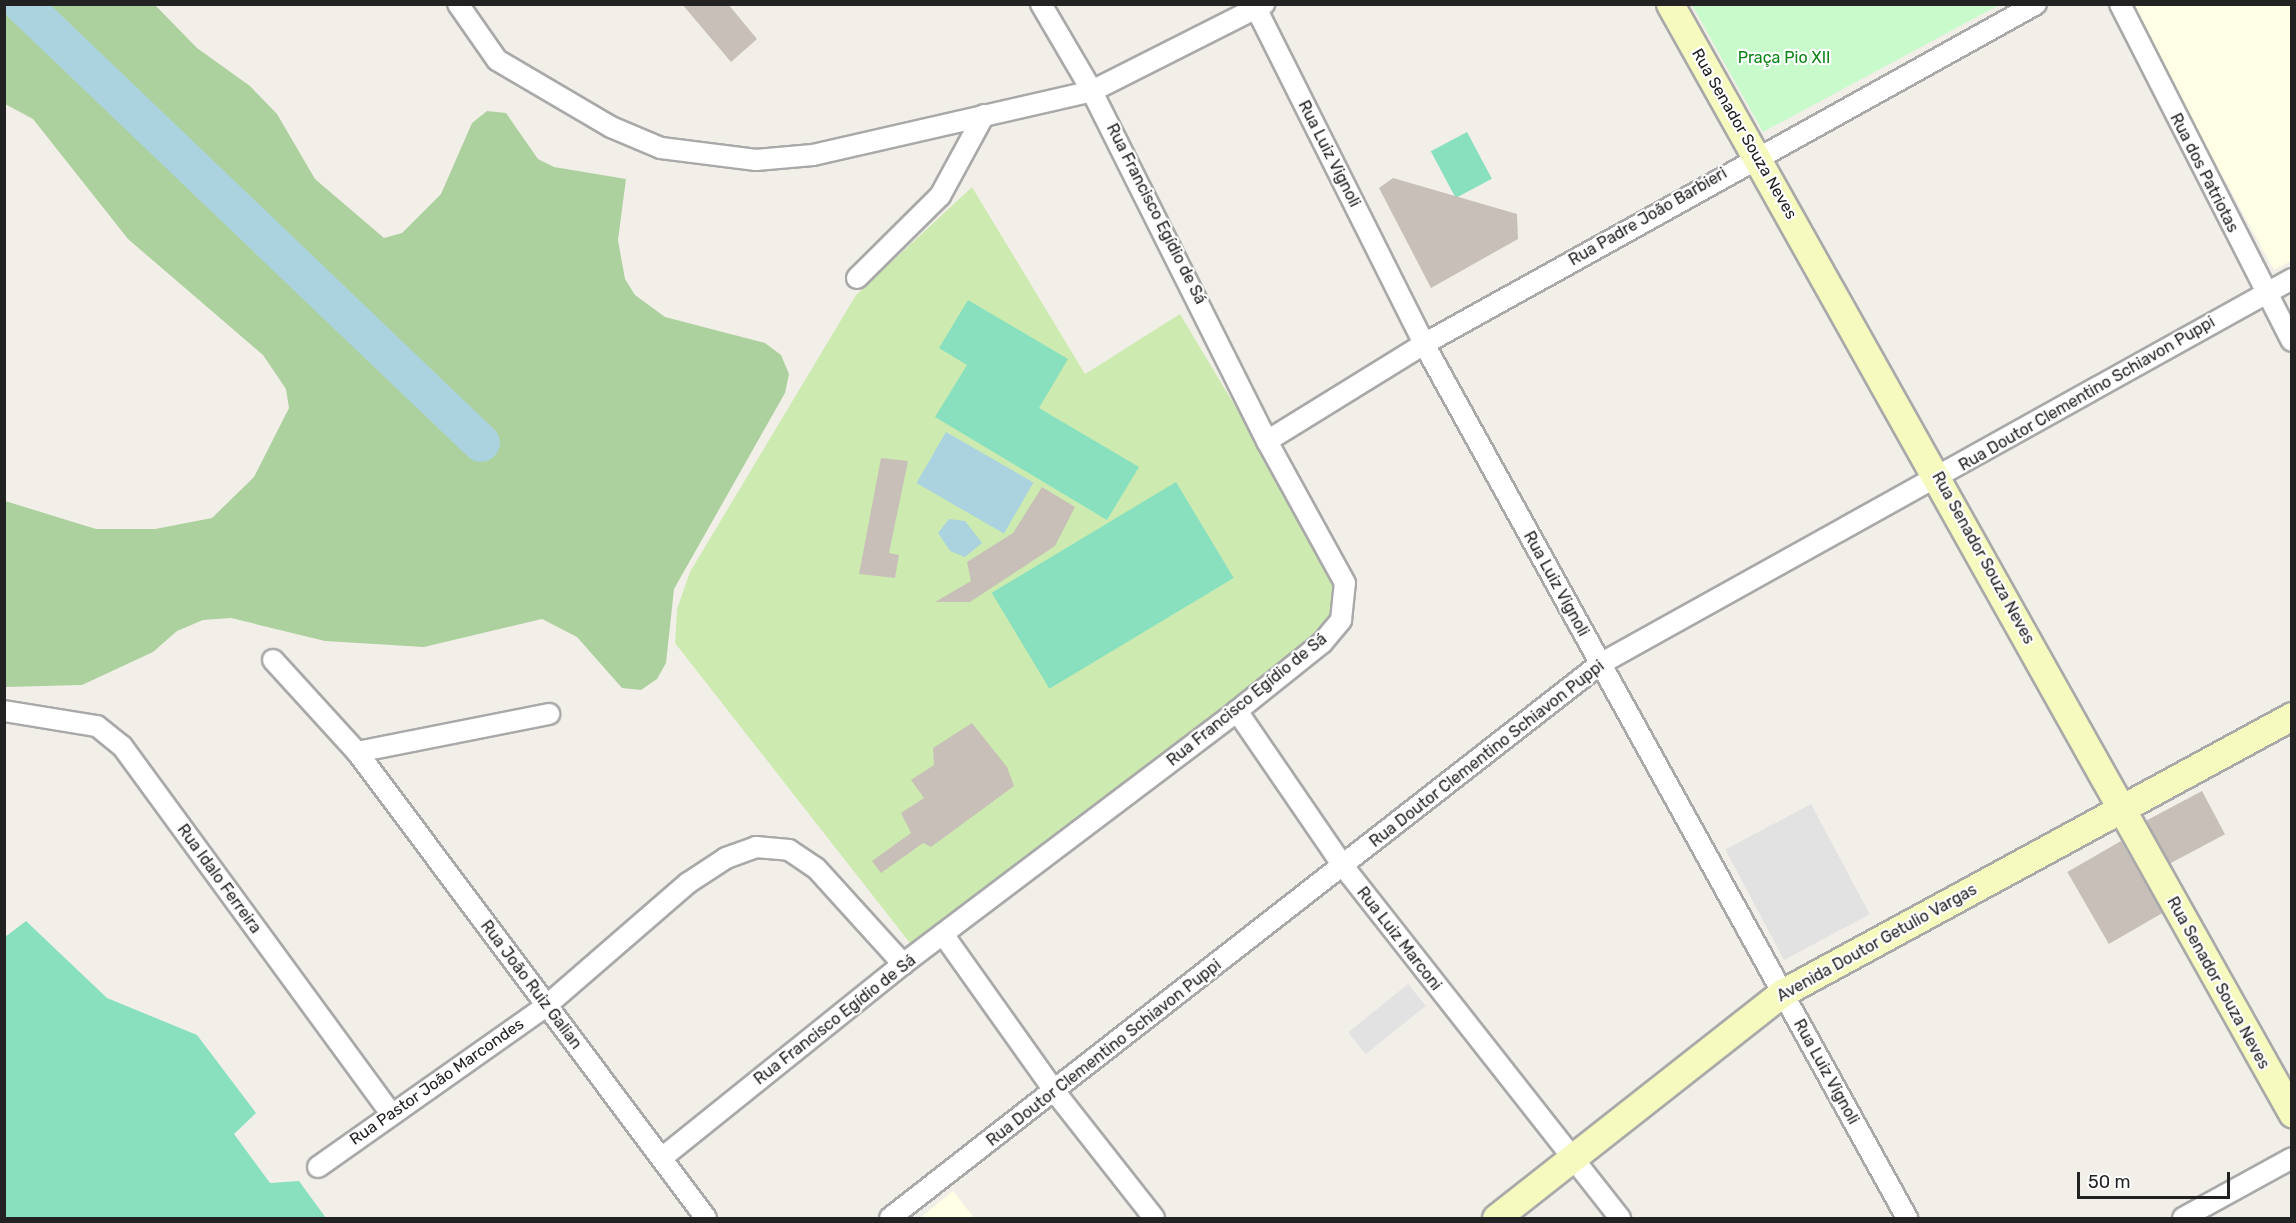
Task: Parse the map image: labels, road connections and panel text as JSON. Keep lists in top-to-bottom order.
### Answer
{
  "streets": {
    "street": [
      "Rua Senador Souza Neves",
      "Rua Luiz Vignoli",
      "Rua dos Patriotas",
      "Rua Francisco Egídio de Sá",
      "Rua Padre João Barbieri",
      "Rua Doutor Clementino Schiavon Puppi",
      "Rua Idalo Ferreira",
      "Rua Luiz Marconi",
      "Avenida Doutor Getulio Vargas",
      "Rua João Ruiz Galian",
      "Rua Pastor João Marcondes"
    ]
  },
  "crossings": [
    ["Rua Senador Souza Neves", "Rua Padre João Barbieri"],
    ["Rua Senador Souza Neves", "Rua Doutor Clementino Schiavon Puppi"],
    ["Rua Senador Souza Neves", "Avenida Doutor Getulio Vargas"],
    ["Rua Luiz Vignoli", "Rua Padre João Barbieri"],
    ["Rua Luiz Vignoli", "Rua Doutor Clementino Schiavon Puppi"],
    ["Rua Luiz Vignoli", "Avenida Doutor Getulio Vargas"],
    ["Rua dos Patriotas", "Rua Doutor Clementino Schiavon Puppi"],
    ["Rua Francisco Egídio de Sá", "Rua Padre João Barbieri"],
    ["Rua Francisco Egídio de Sá", "Rua Luiz Marconi"],
    ["Rua Francisco Egídio de Sá", "Rua João Ruiz Galian"],
    ["Rua Francisco Egídio de Sá", "Rua Pastor João Marcondes"],
    ["Rua Doutor Clementino Schiavon Puppi", "Rua Luiz Marconi"],
    ["Rua Idalo Ferreira", "Rua Pastor João Marcondes"],
    ["Rua Luiz Marconi", "Avenida Doutor Getulio Vargas"],
    ["Rua João Ruiz Galian", "Rua Pastor João Marcondes"]
  ],
  "parks": ["Praça Pio XII"],
  "scale_bar": "50 m"
}
